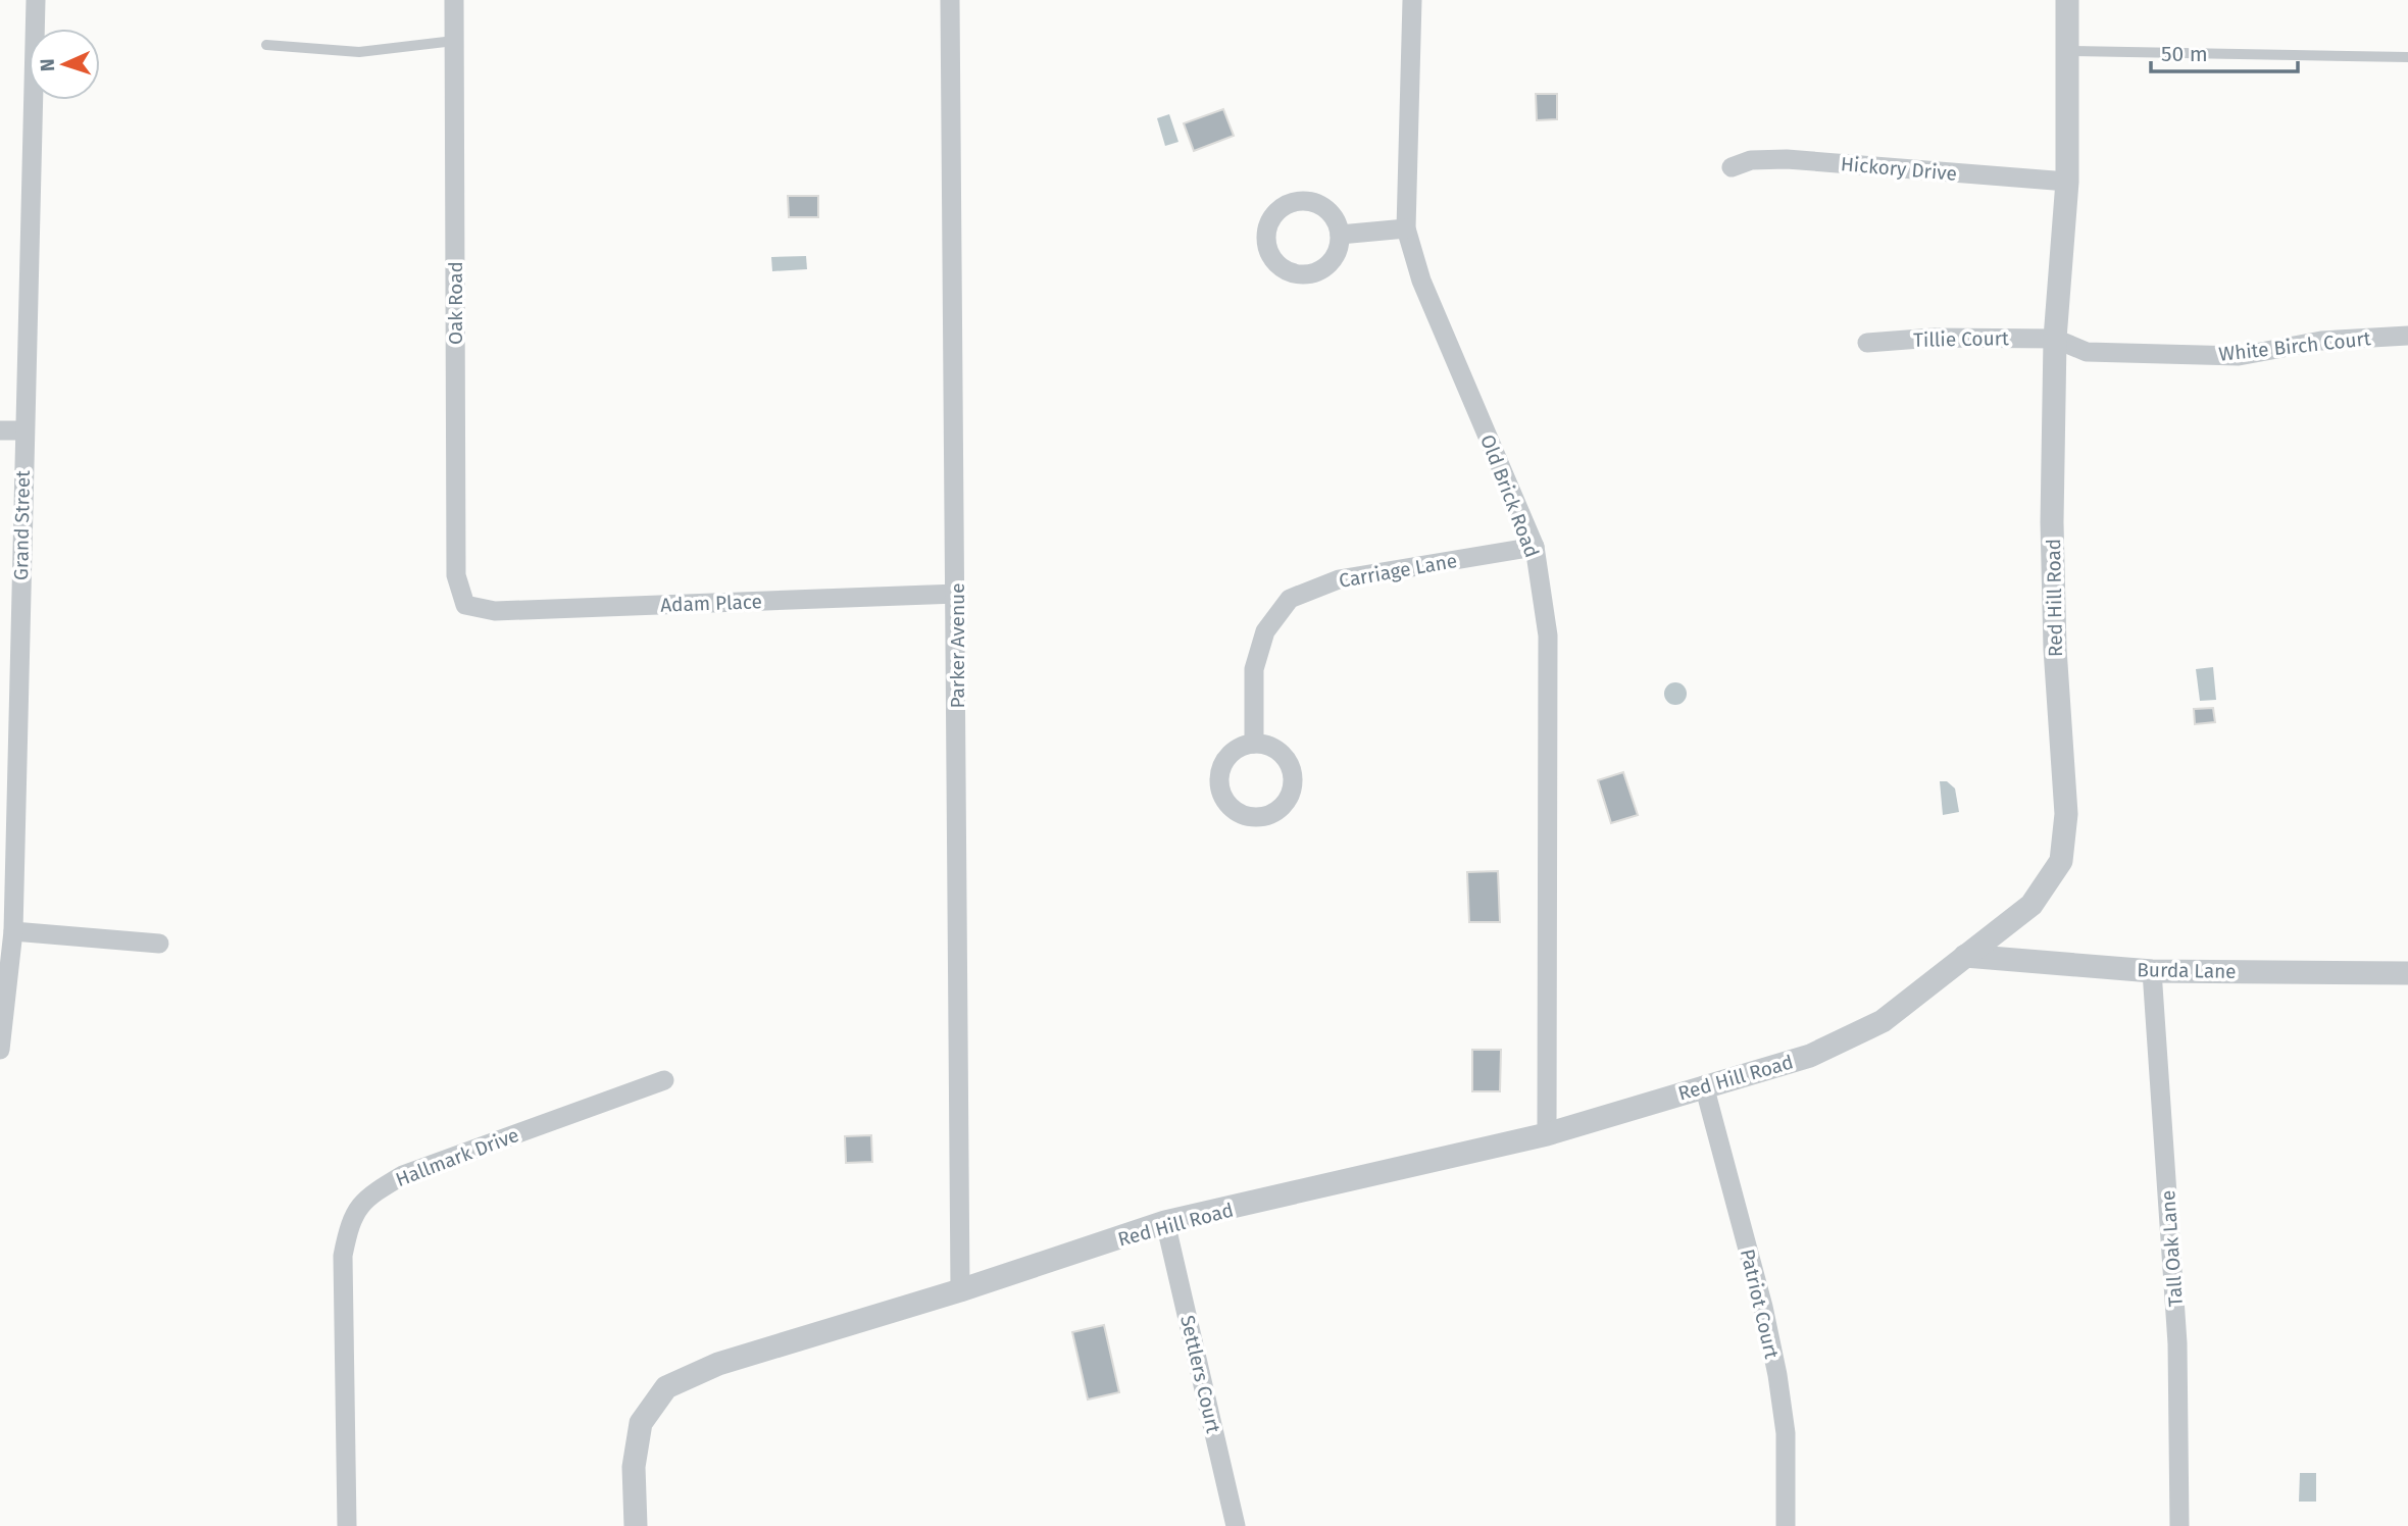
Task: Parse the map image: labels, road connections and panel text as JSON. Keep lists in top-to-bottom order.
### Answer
{
  "streets": {
    "street": [
      "Hickory Drive",
      "Oak Road",
      "Tillie Court",
      "White Birch Court",
      "Old Brick Road",
      "Grand Street",
      "Carriage Lane",
      "Red Hill Road",
      "Adam Place",
      "Parker Avenue",
      "Burda Lane",
      "Hallmark Drive",
      "Tall Oak Lane",
      "Patriot Court",
      "Settlers Court"
    ]
  },
  "crossings": [
    ["Hickory Drive", "Red Hill Road"],
    ["Oak Road", "Adam Place"],
    ["Tillie Court", "White Birch Court"],
    ["Tillie Court", "Red Hill Road"],
    ["White Birch Court", "Red Hill Road"],
    ["Old Brick Road", "Carriage Lane"],
    ["Old Brick Road", "Red Hill Road"],
    ["Red Hill Road", "Parker Avenue"],
    ["Red Hill Road", "Burda Lane"],
    ["Red Hill Road", "Patriot Court"],
    ["Red Hill Road", "Settlers Court"],
    ["Adam Place", "Parker Avenue"],
    ["Burda Lane", "Tall Oak Lane"]
  ],
  "scale_bar": "50 m",
  "north": "left"
}
